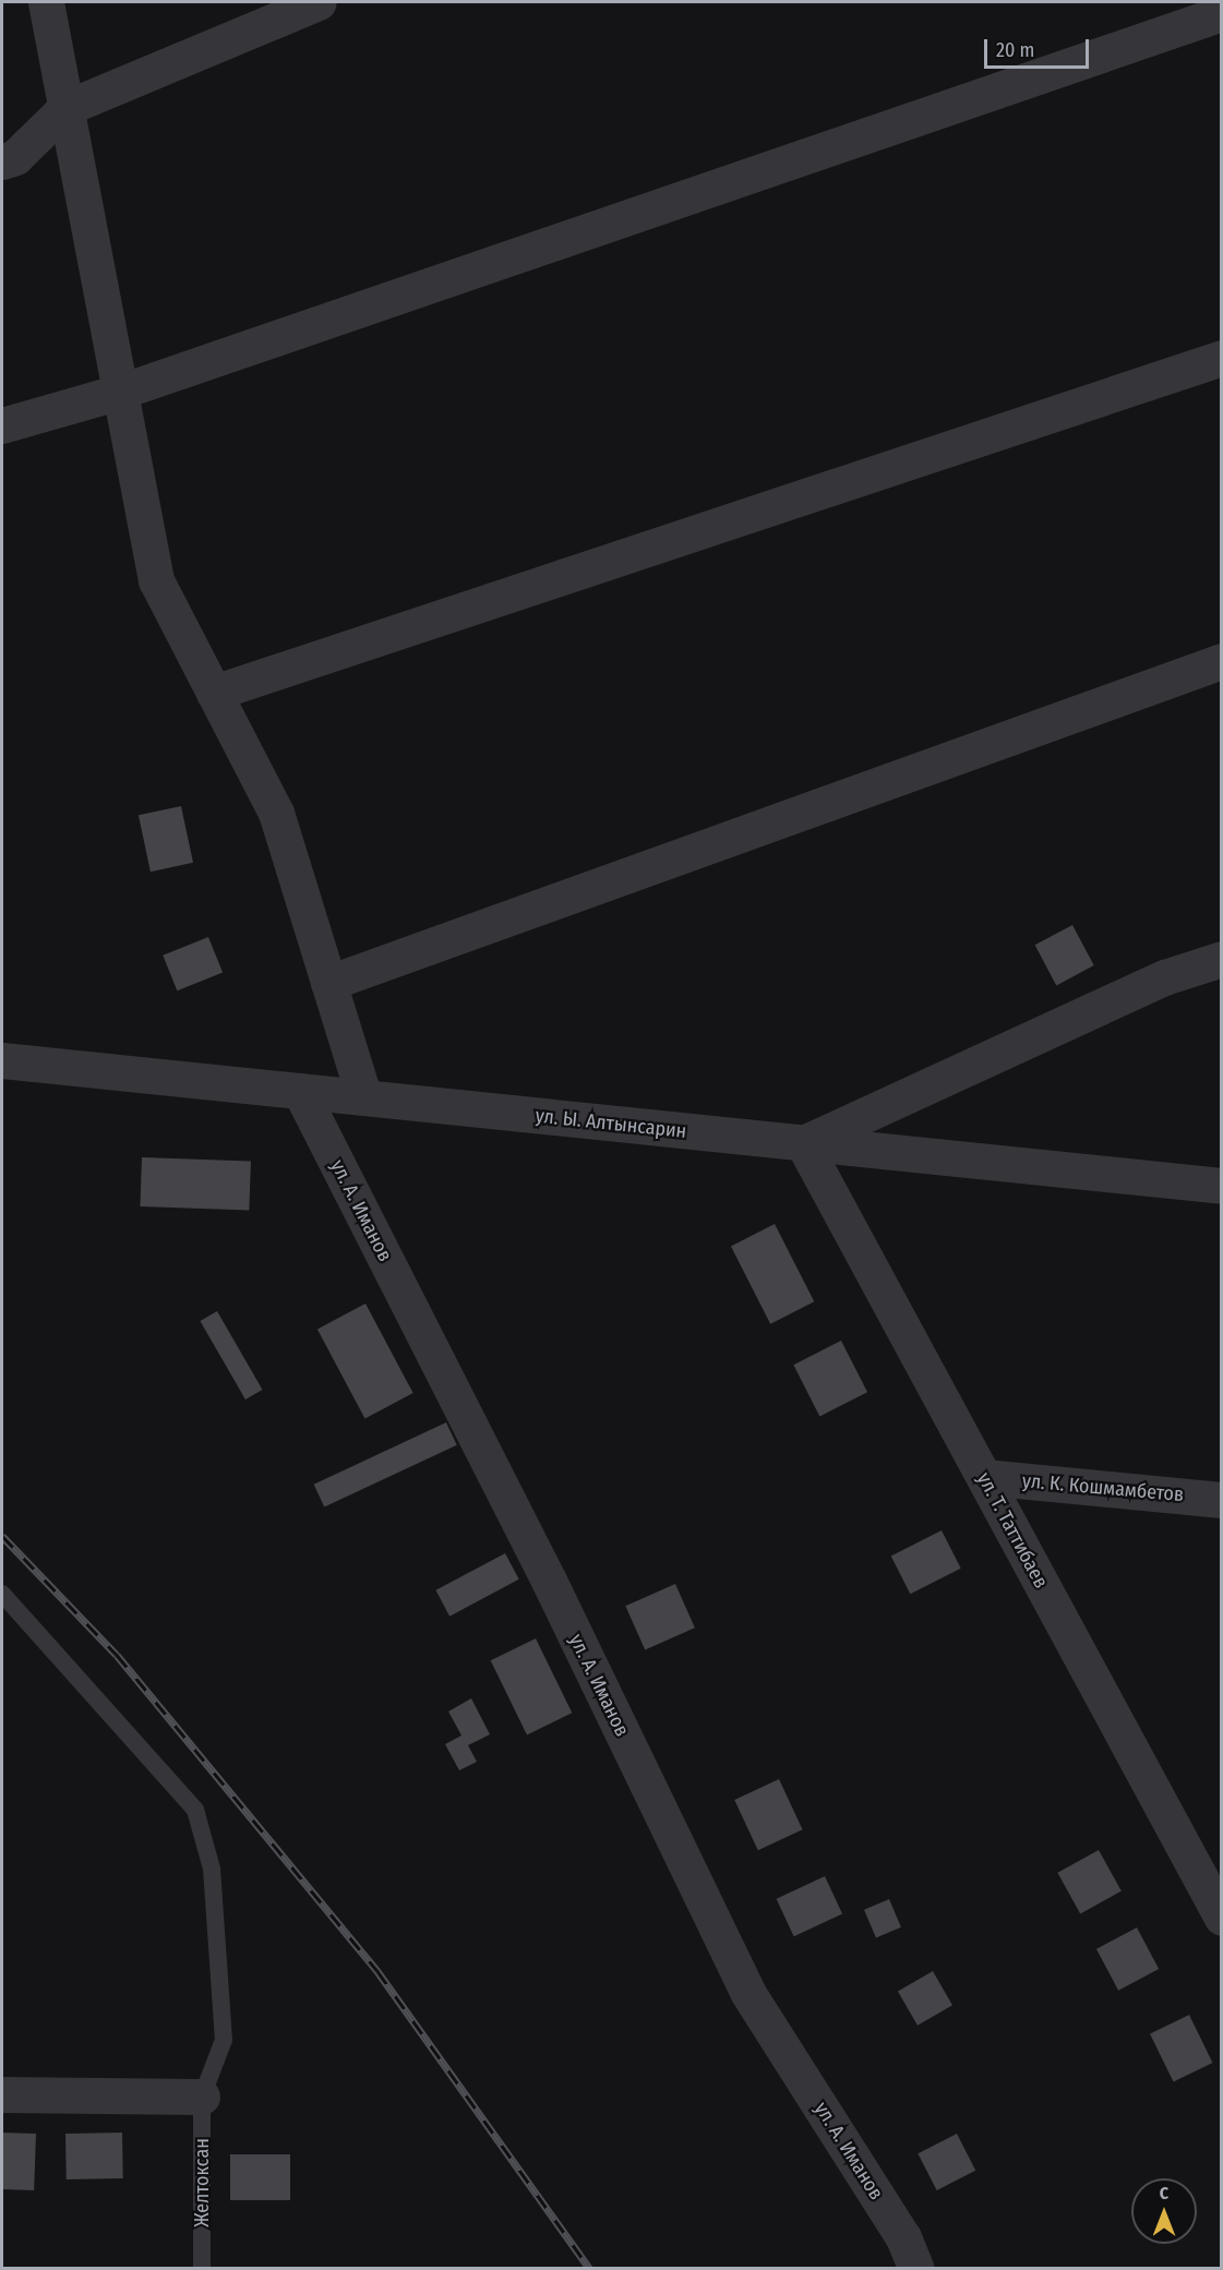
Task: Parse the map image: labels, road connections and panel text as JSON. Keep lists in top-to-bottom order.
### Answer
{
  "streets": {
    "street": [
      "ул. Ы. Алтынсарин",
      "ул. А. Иманов",
      "ул. К. Кошмамбетов",
      "ул. Т. Таттибаев"
    ],
    "lane": ["Желтоксан"]
  },
  "crossings": [
    ["ул. Ы. Алтынсарин", "ул. А. Иманов"],
    ["ул. Ы. Алтынсарин", "ул. Т. Таттибаев"],
    ["ул. К. Кошмамбетов", "ул. Т. Таттибаев"]
  ],
  "scale_bar": "20 m",
  "north": "top"
}
